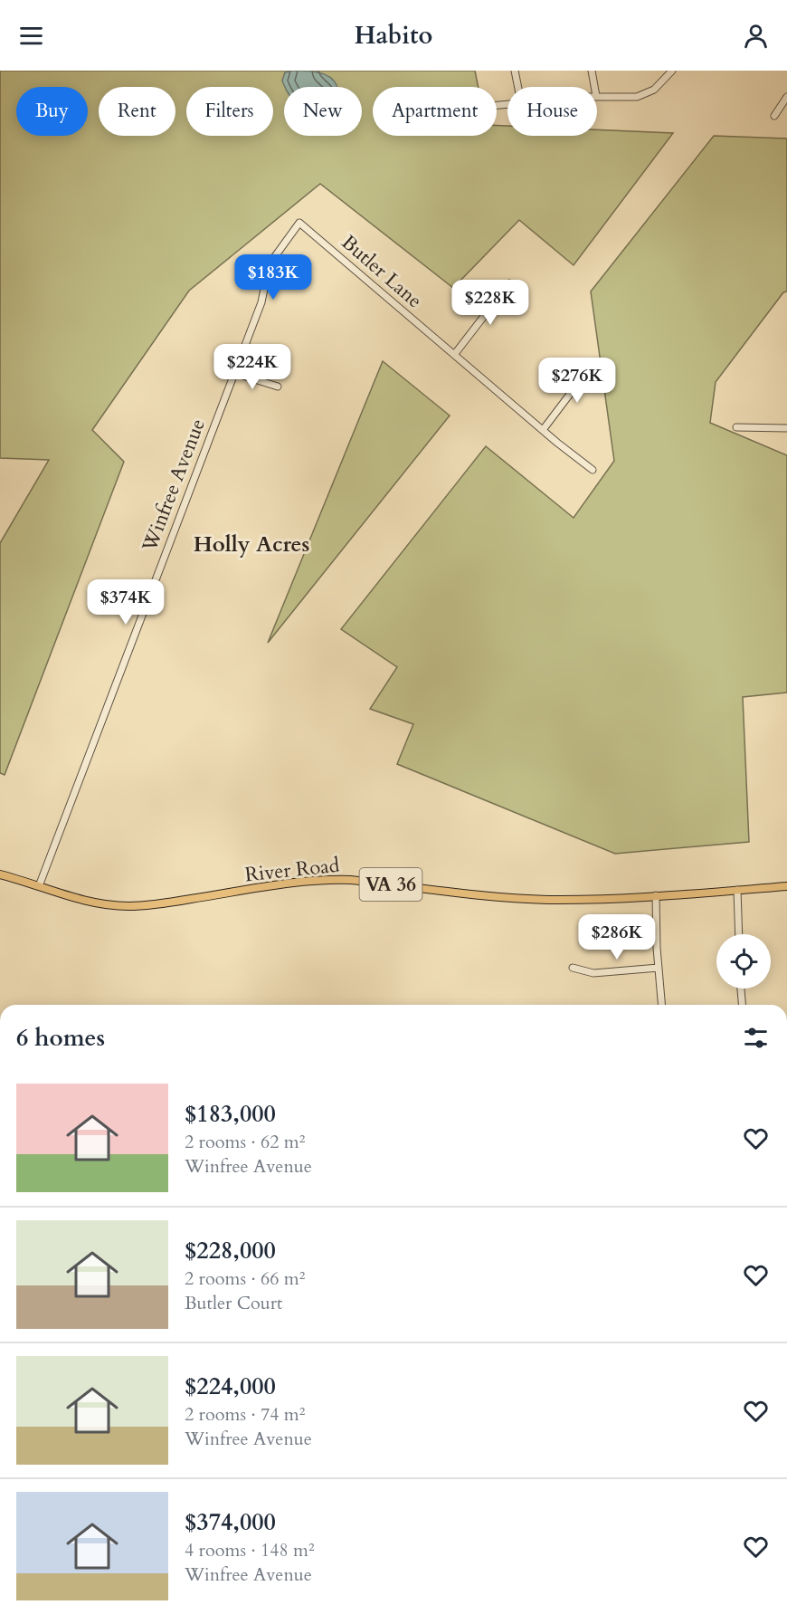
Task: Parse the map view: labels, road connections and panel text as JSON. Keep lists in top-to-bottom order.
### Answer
{
  "streets": {
    "main road": ["River Road", "VA 36"],
    "street": ["Butler Lane", "Winfree Avenue"]
  },
  "crossings": [
    ["Butler Lane", "Winfree Avenue"],
    ["Winfree Avenue", "River Road"]
  ],
  "districts": ["Holly Acres"],
  "page": {
    "header": "Habito",
    "chip": [
      "Buy",
      "Rent",
      "Filters",
      "New",
      "Apartment",
      "House"
    ],
    "price": [
      "$183K",
      "$228K",
      "$224K",
      "$276K",
      "$374K",
      "$286K"
    ],
    "heading": "6 homes",
    "list": [
      {
        "name": "$183,000",
        "note": "2 rooms · 62 m² · Winfree Avenue"
      },
      {
        "name": "$228,000",
        "note": "2 rooms · 66 m² · Butler Court"
      },
      {
        "name": "$224,000",
        "note": "2 rooms · 74 m² · Winfree Avenue"
      },
      {
        "name": "$374,000",
        "note": "4 rooms · 148 m² · Winfree Avenue"
      }
    ]
  }
}
